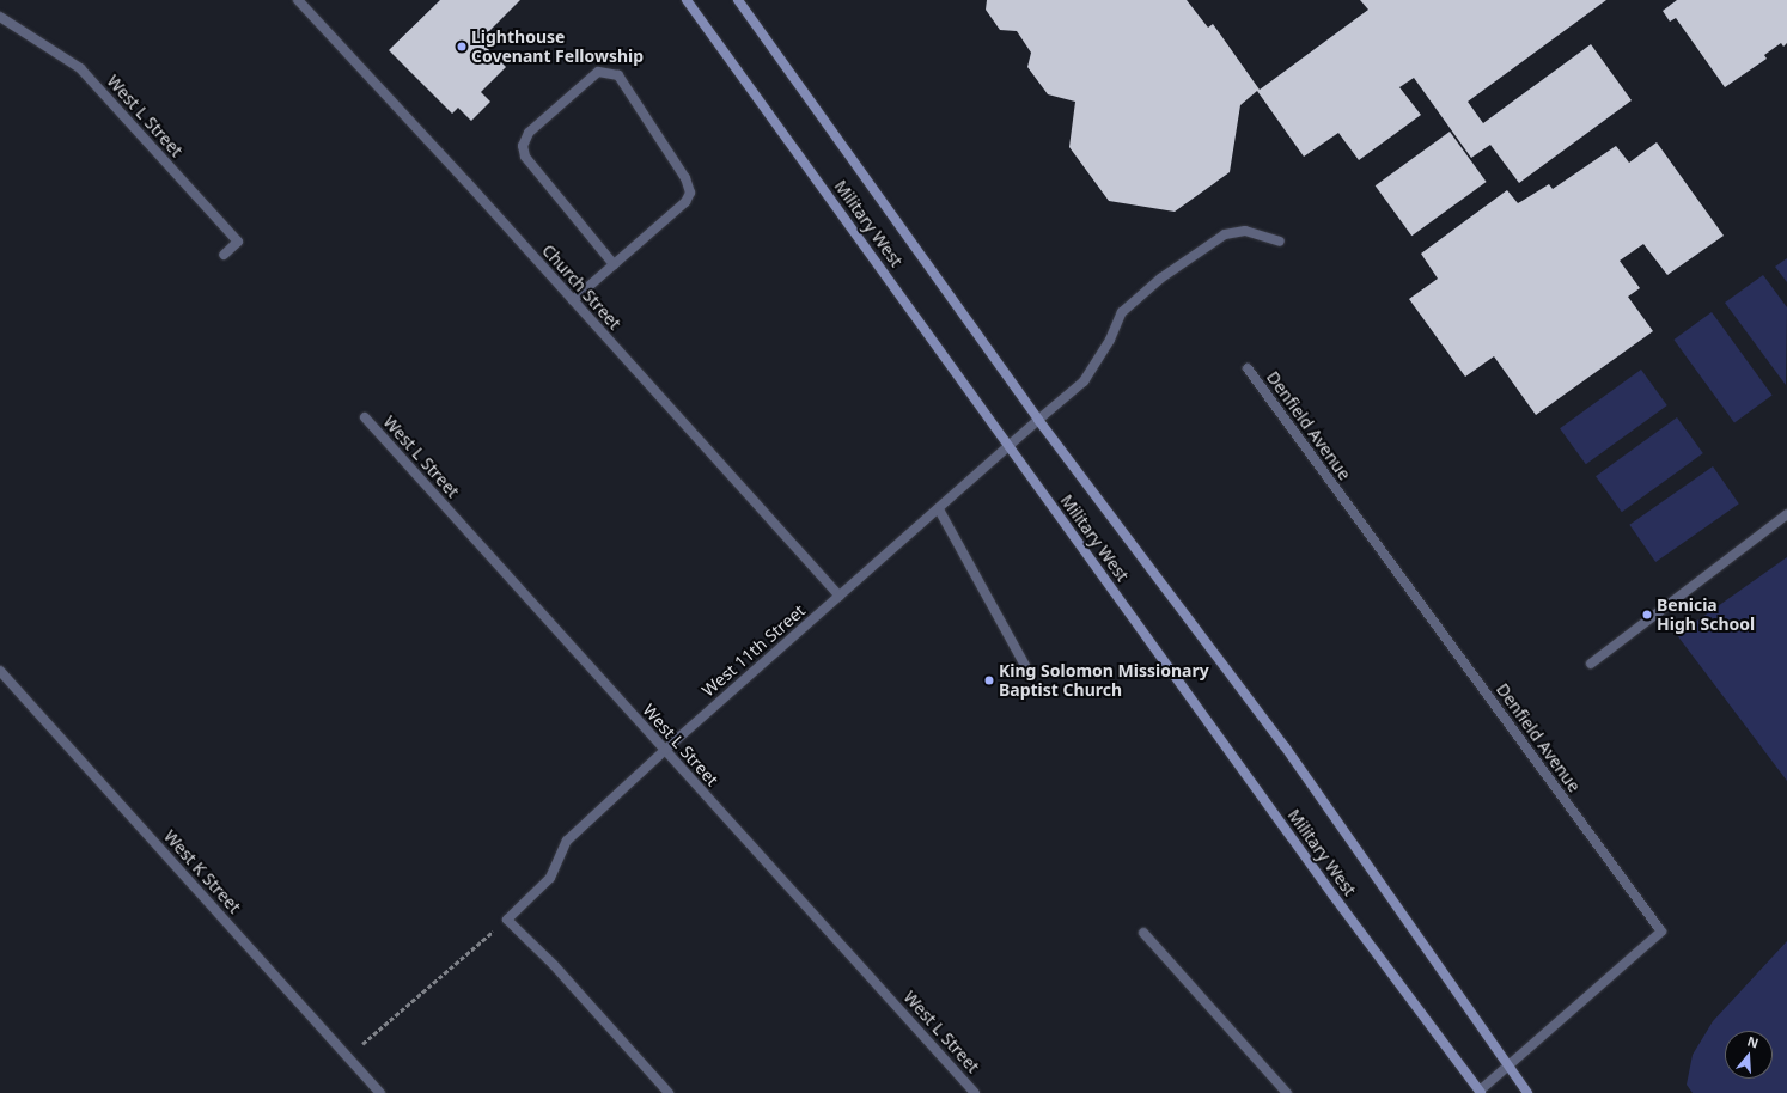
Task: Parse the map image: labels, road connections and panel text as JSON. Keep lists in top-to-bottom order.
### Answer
{
  "streets": {
    "main road": ["Military West"],
    "street": [
      "West L Street",
      "Church Street",
      "Denfield Avenue",
      "West 11th Street",
      "West K Street"
    ]
  },
  "crossings": [
    ["West L Street", "West 11th Street"],
    ["Military West", "Denfield Avenue"],
    ["Military West", "West 11th Street"],
    ["Church Street", "West 11th Street"]
  ],
  "places": ["Lighthouse Covenant Fellowship", "Benicia High School", "King Solomon Missionary Baptist Church"],
  "north": "top"
}
